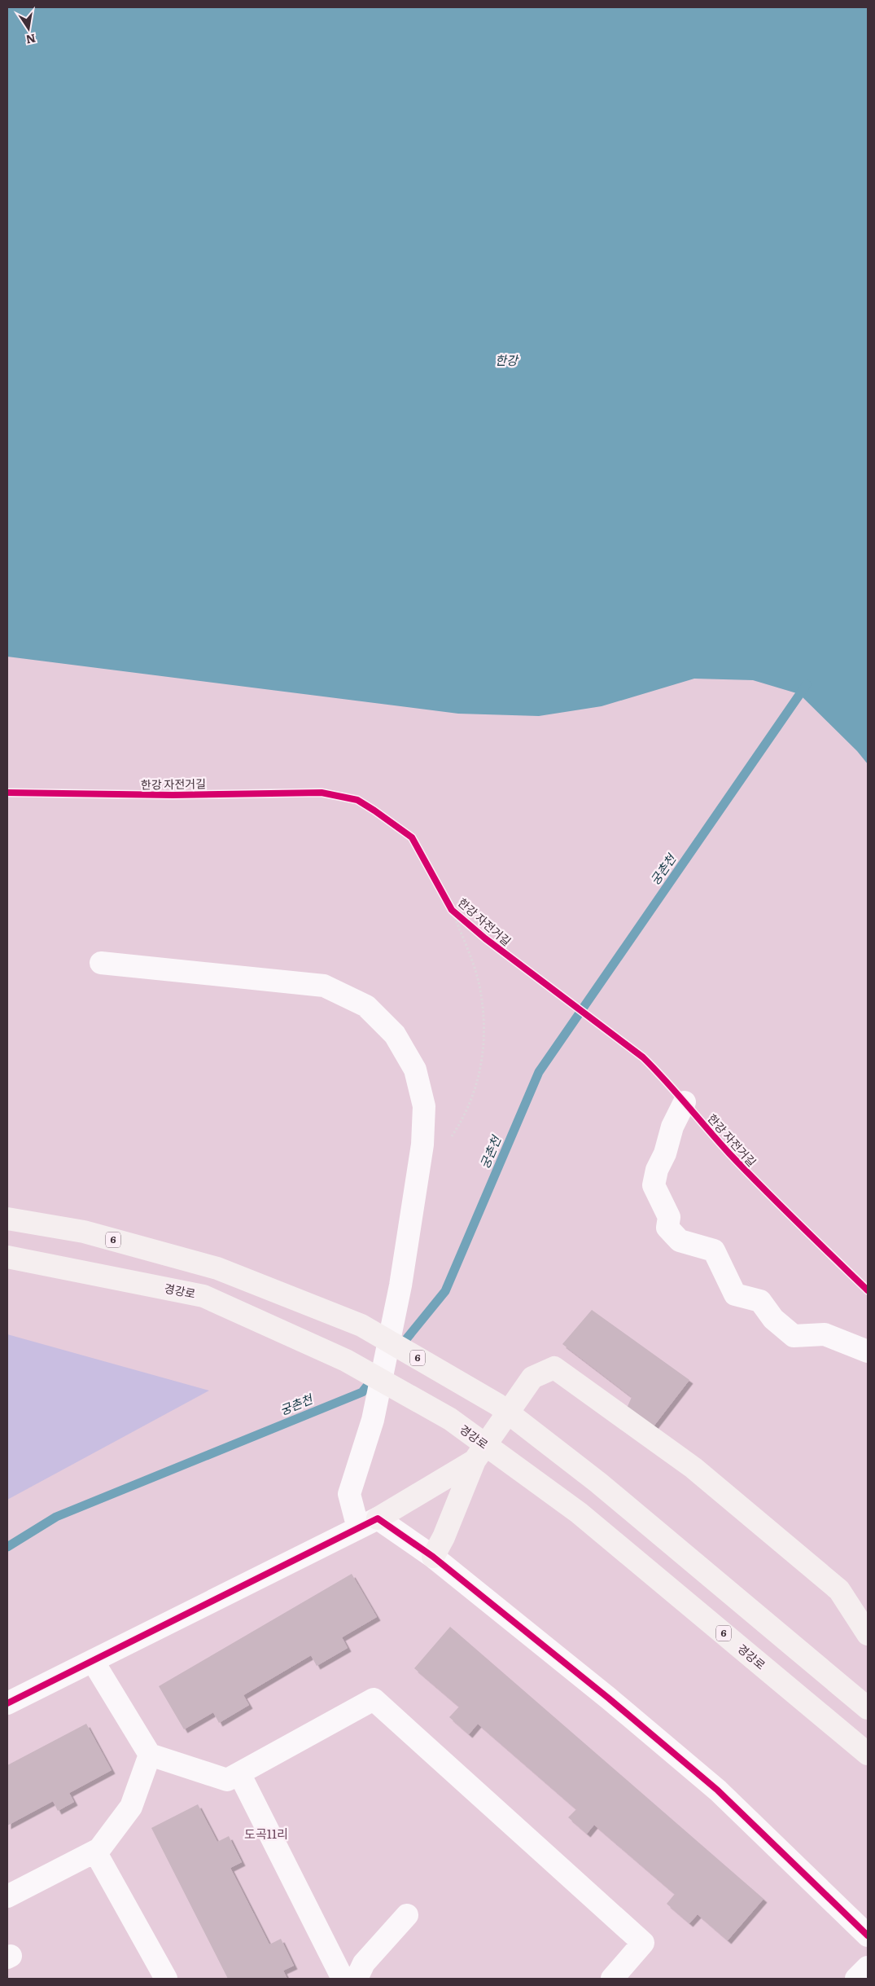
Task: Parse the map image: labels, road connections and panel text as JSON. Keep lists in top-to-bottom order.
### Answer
{
  "streets": {
    "main road": ["6", "경강로"],
    "cycle path": ["한강 자전거길"]
  },
  "districts": ["도곡11리"],
  "water": ["한강", "궁촌천"],
  "north": "bottom"
}
